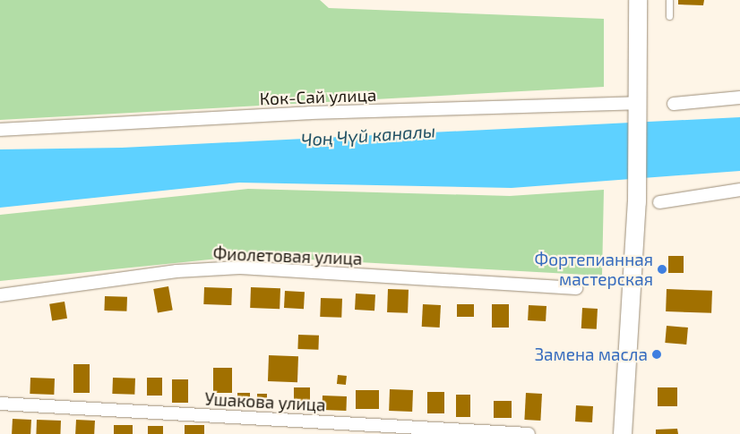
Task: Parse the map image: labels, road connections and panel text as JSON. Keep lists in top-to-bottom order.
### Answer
{
  "streets": {
    "street": ["Кок-Сай улица", "Фиолетовая улица", "Ушакова улица"]
  },
  "water": ["Чоң Чүй каналы"],
  "places": ["Фортепианная мастерская", "Замена масла"]
}
